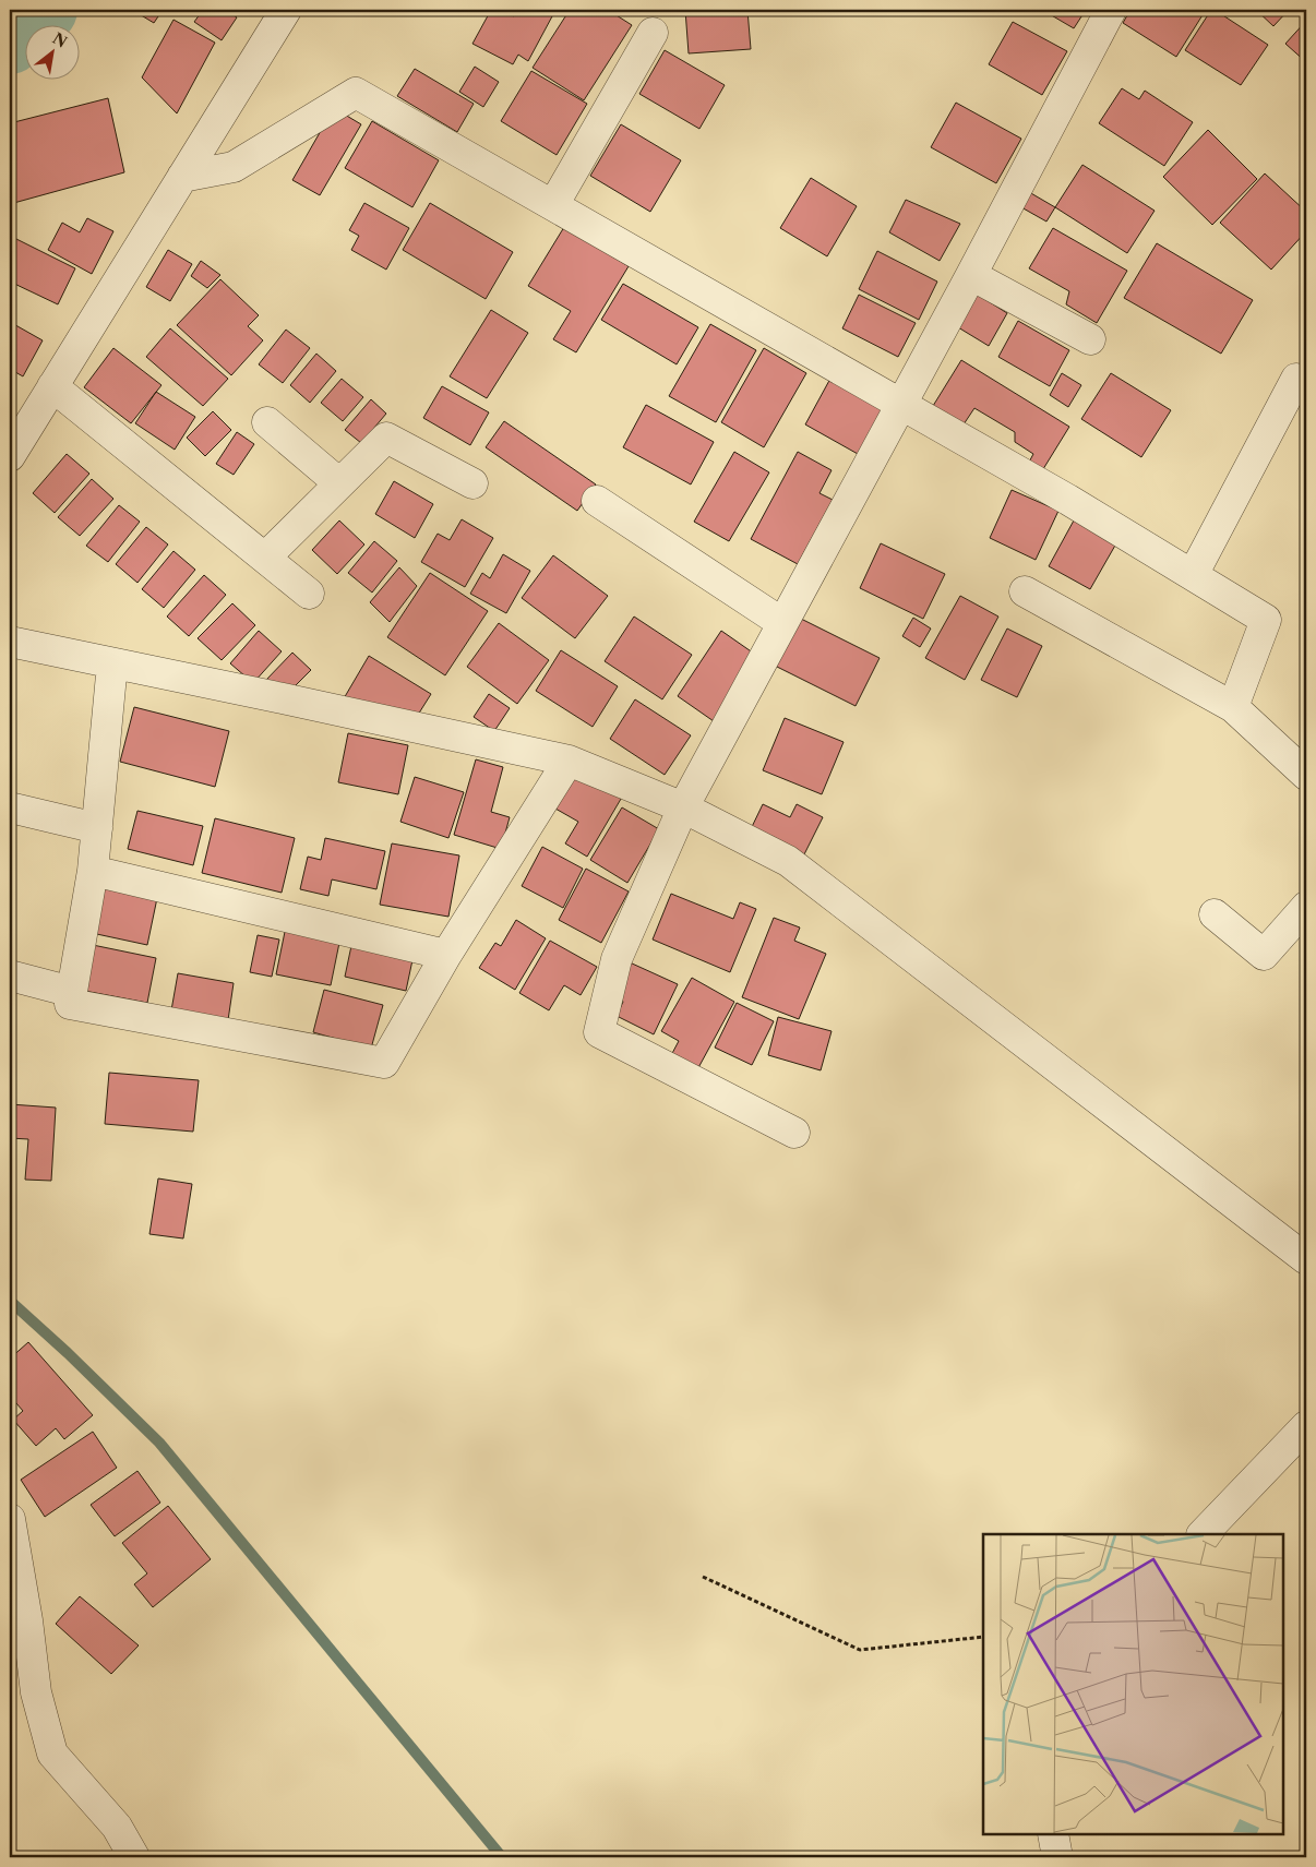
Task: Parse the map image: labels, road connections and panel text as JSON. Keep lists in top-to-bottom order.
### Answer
{
  "north": "top right"
}
